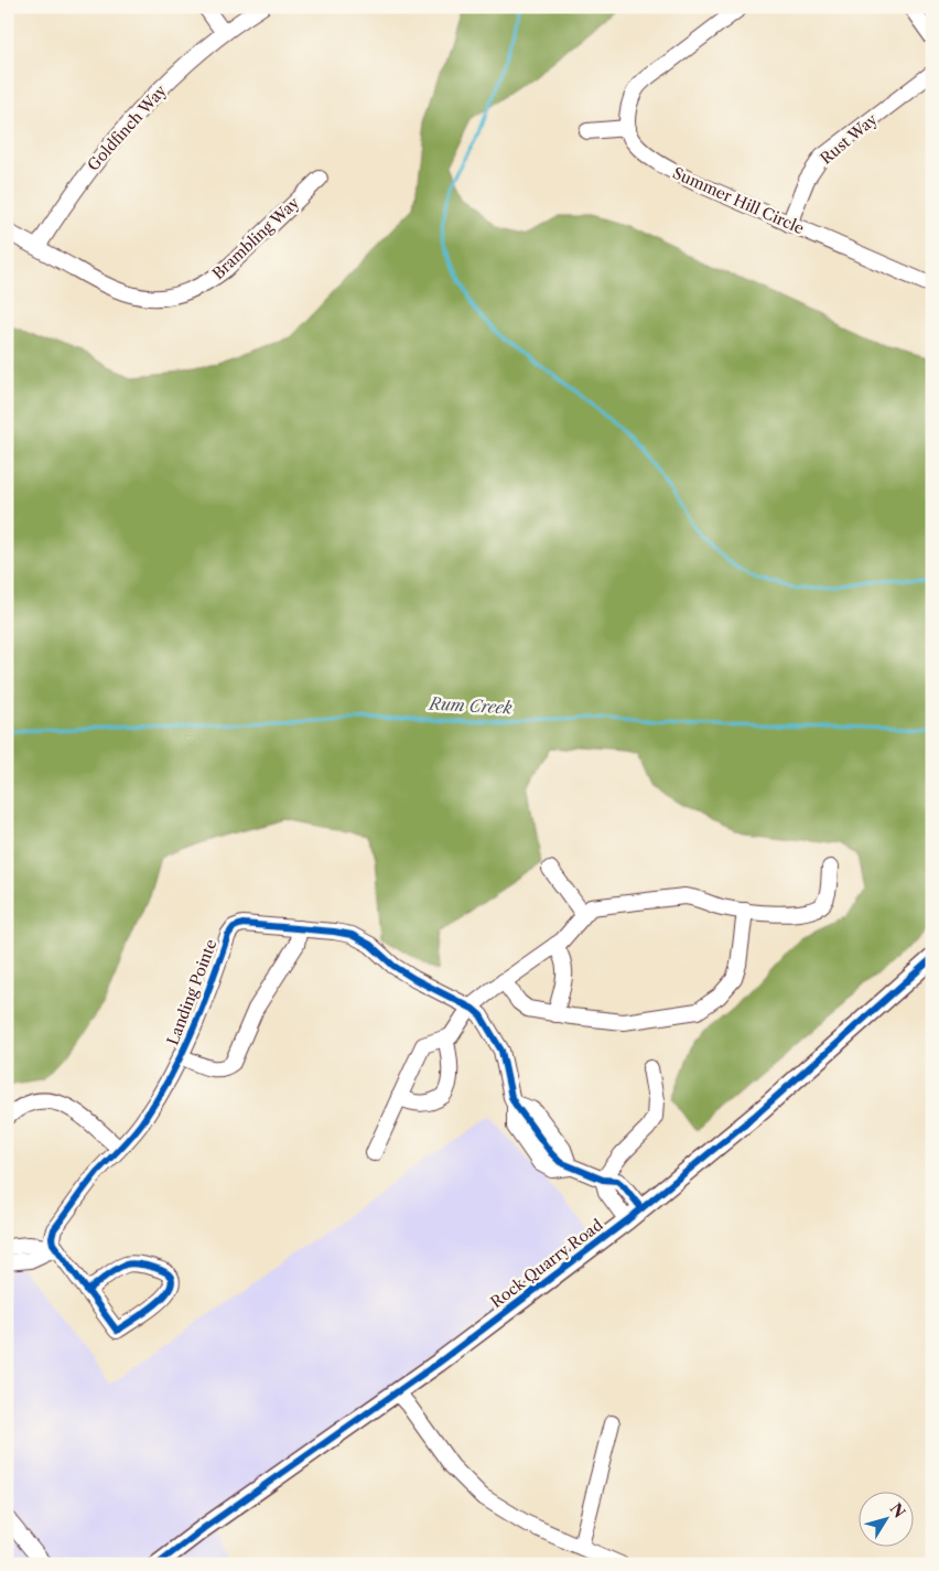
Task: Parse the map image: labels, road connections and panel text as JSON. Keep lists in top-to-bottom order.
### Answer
{
  "streets": {
    "street": [
      "Goldfinch Way",
      "Rust Way",
      "Summer Hill Circle",
      "Brambling Way",
      "Landing Pointe",
      "Rock Quarry Road"
    ]
  },
  "crossings": [
    ["Goldfinch Way", "Brambling Way"],
    ["Rust Way", "Summer Hill Circle"],
    ["Landing Pointe", "Rock Quarry Road"]
  ],
  "water": ["Rum Creek"],
  "north": "top right"
}
